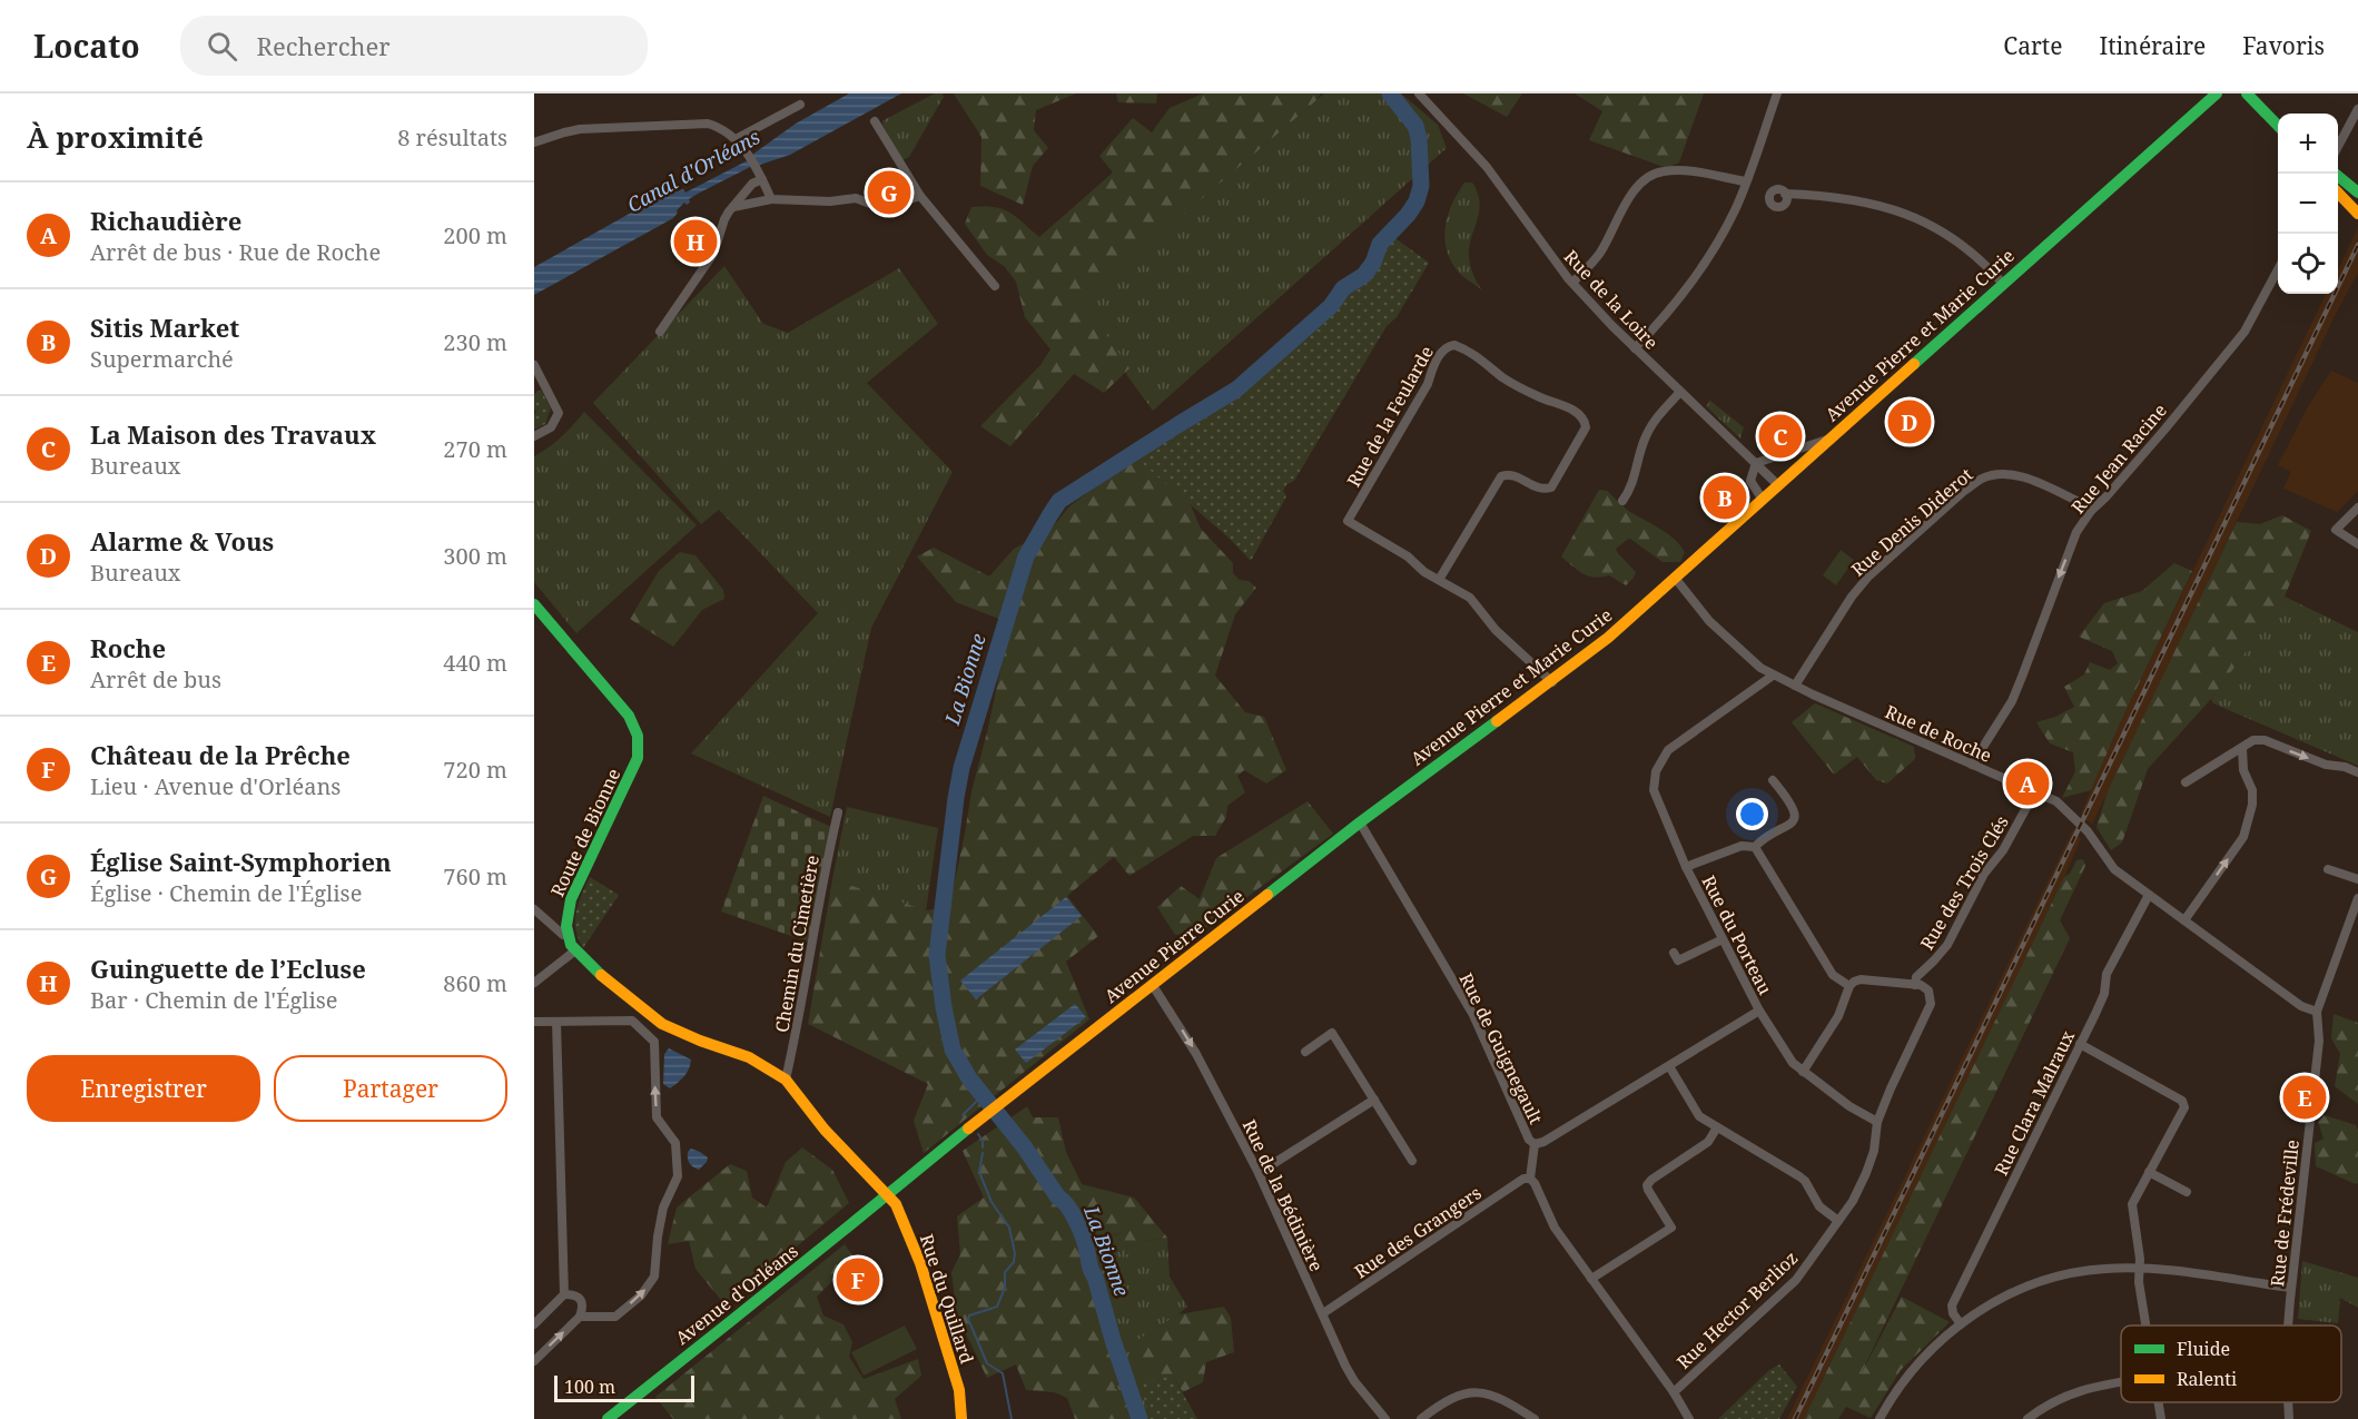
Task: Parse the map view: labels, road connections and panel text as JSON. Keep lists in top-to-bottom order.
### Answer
{
  "streets": {
    "main road": [
      "Avenue Pierre et Marie Curie",
      "Route de Bionne",
      "Avenue Pierre Curie",
      "Avenue d'Orléans",
      "Rue du Quillard"
    ],
    "street": [
      "Rue de la Loire",
      "Rue de la Feularde",
      "Rue Jean Racine",
      "Rue Denis Diderot",
      "Rue de Roche",
      "Rue des Trois Clés",
      "Rue du Porteau",
      "Chemin du Cimetière",
      "Rue de Guignegault",
      "Rue Clara Malraux",
      "Rue de la Bédinière",
      "Rue de Frédeville",
      "Rue des Grangers",
      "Rue Hector Berlioz"
    ]
  },
  "crossings": [
    ["Rue de la Loire", "Avenue Pierre et Marie Curie"],
    ["Avenue Pierre et Marie Curie", "Rue de la Feularde"],
    ["Avenue Pierre et Marie Curie", "Rue de Roche"],
    ["Avenue Pierre et Marie Curie", "Avenue Pierre Curie"],
    ["Avenue Pierre et Marie Curie", "Rue de Guignegault"],
    ["Rue Jean Racine", "Rue Denis Diderot"],
    ["Rue Jean Racine", "Rue de Roche"],
    ["Rue Denis Diderot", "Rue de Roche"],
    ["Rue de Roche", "Rue des Trois Clés"],
    ["Rue de Roche", "Rue du Porteau"],
    ["Rue de Roche", "Rue Clara Malraux"],
    ["Rue de Roche", "Rue de Frédeville"],
    ["Rue des Trois Clés", "Rue Hector Berlioz"],
    ["Rue du Porteau", "Rue de Guignegault"],
    ["Avenue Pierre Curie", "Rue de Guignegault"],
    ["Avenue Pierre Curie", "Rue de la Bédinière"],
    ["Avenue Pierre Curie", "Avenue d'Orléans"],
    ["Avenue Pierre Curie", "Rue du Quillard"],
    ["Rue de Guignegault", "Rue des Grangers"],
    ["Rue de la Bédinière", "Rue des Grangers"],
    ["Avenue d'Orléans", "Rue du Quillard"]
  ],
  "one_way": ["Rue Jean Racine", "Rue de la Bédinière"],
  "water": ["Canal d'Orléans", "La Bionne"],
  "legend": ["Fluide", "Ralenti"],
  "scale_bar": "100 m",
  "page": {
    "header": "Locato",
    "search": "Rechercher",
    "nav": ["Carte", "Itinéraire", "Favoris"],
    "heading": ["À proximité", "8 résultats"],
    "map_buttons": ["+", "−"],
    "pins": [
      "G",
      "H",
      "D",
      "C",
      "B",
      "A",
      "E",
      "F"
    ],
    "list": [
      {
        "mark": "A",
        "name": "Richaudière",
        "note": "Arrêt de bus · Rue de Roche",
        "value": "200 m"
      },
      {
        "mark": "B",
        "name": "Sitis Market",
        "note": "Supermarché",
        "value": "230 m"
      },
      {
        "mark": "C",
        "name": "La Maison des Travaux",
        "note": "Bureaux",
        "value": "270 m"
      },
      {
        "mark": "D",
        "name": "Alarme & Vous",
        "note": "Bureaux",
        "value": "300 m"
      },
      {
        "mark": "E",
        "name": "Roche",
        "note": "Arrêt de bus",
        "value": "440 m"
      },
      {
        "mark": "F",
        "name": "Château de la Prêche",
        "note": "Lieu · Avenue d'Orléans",
        "value": "720 m"
      },
      {
        "mark": "G",
        "name": "Église Saint-Symphorien",
        "note": "Église · Chemin de l'Église",
        "value": "760 m"
      },
      {
        "mark": "H",
        "name": "Guinguette de l’Ecluse",
        "note": "Bar · Chemin de l'Église",
        "value": "860 m"
      }
    ],
    "buttons": ["Enregistrer", "Partager"],
    "scale": "100 m"
  }
}
